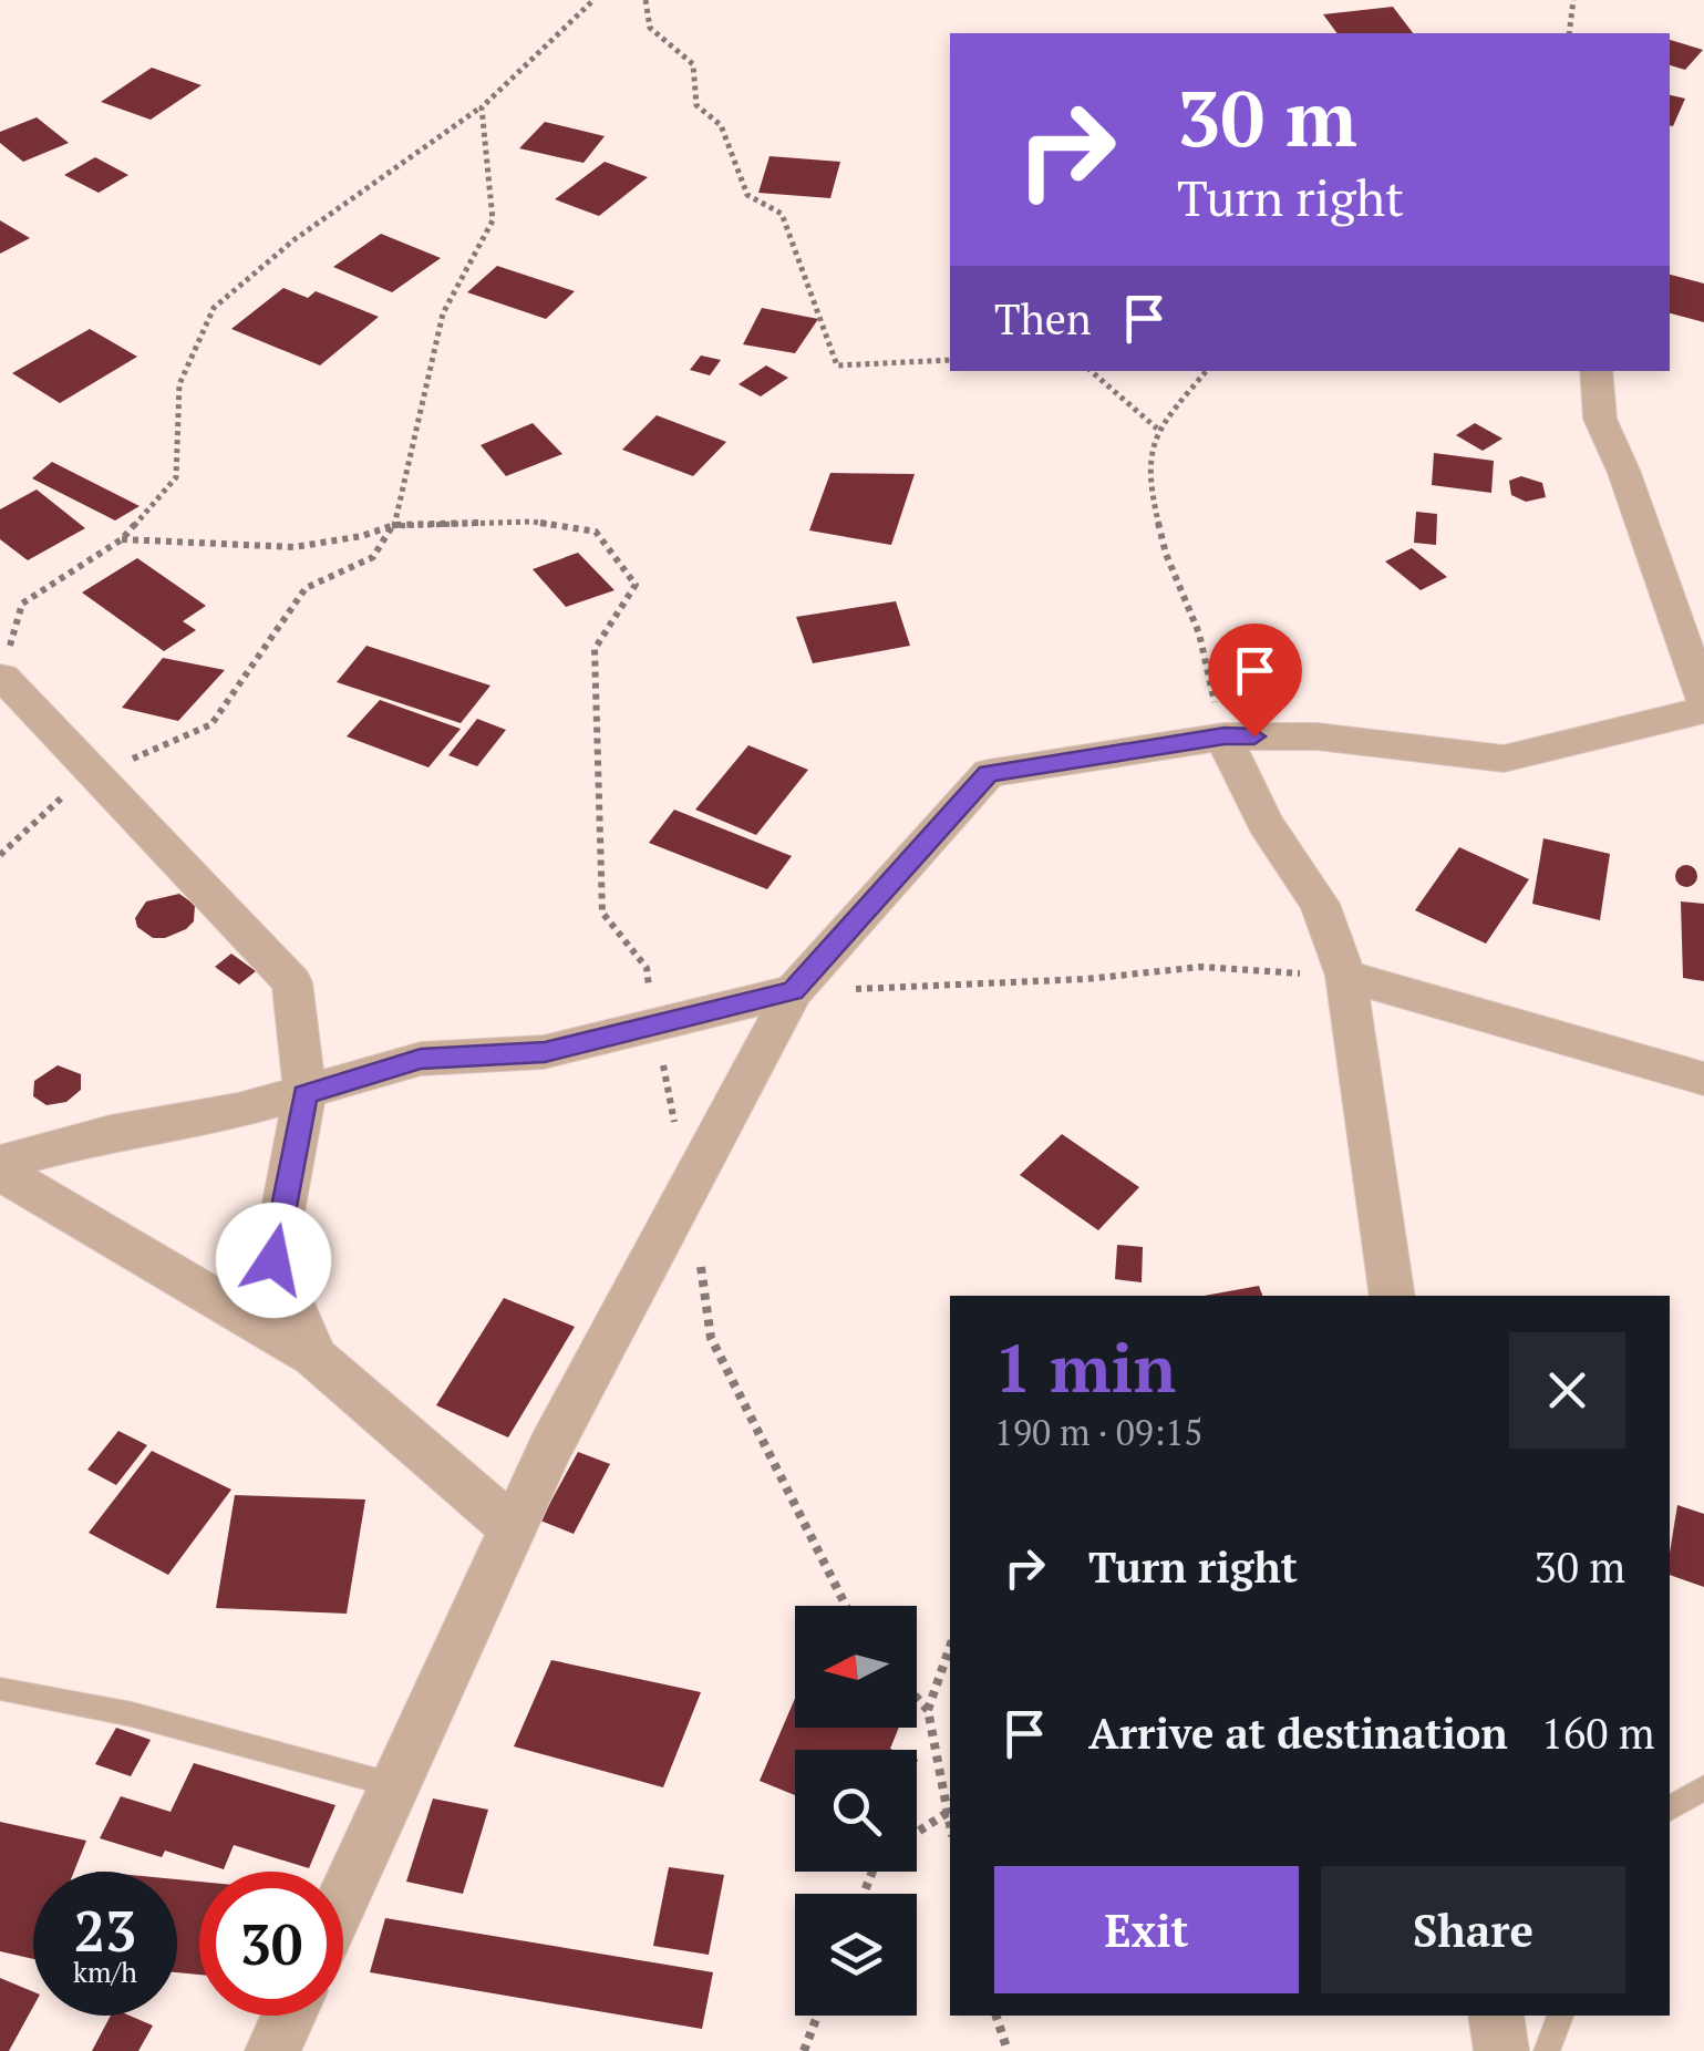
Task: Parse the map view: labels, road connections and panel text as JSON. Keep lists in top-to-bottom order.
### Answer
{
  "north": "left",
  "page": {
    "turn": ["30 m", "Turn right"],
    "then": "Then",
    "heading": ["1 min", "190 m · 09:15"],
    "list": [
      {
        "name": "Turn right",
        "value": "30 m"
      },
      {
        "name": "Arrive at destination",
        "value": "160 m"
      }
    ],
    "buttons": ["Exit", "Share"],
    "speed": "23 km/h",
    "limit": "30"
  }
}
